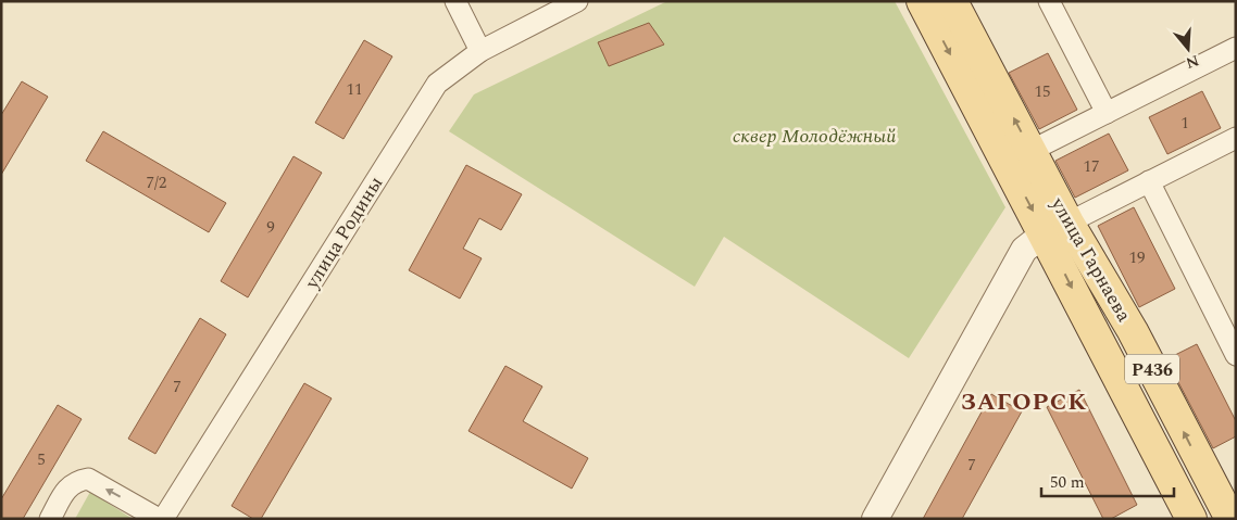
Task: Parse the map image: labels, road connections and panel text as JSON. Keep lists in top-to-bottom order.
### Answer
{
  "streets": {
    "main road": ["улица Гарнаева", "P436"],
    "street": ["улица Родины"]
  },
  "districts": ["ЗАГОРСК"],
  "parks": ["сквер Молодёжный"],
  "house_numbers": [
    "11",
    "15",
    "1",
    "17",
    "7/2",
    "9",
    "19",
    "7",
    "5",
    "7"
  ],
  "scale_bar": "50 m",
  "north": "bottom"
}
